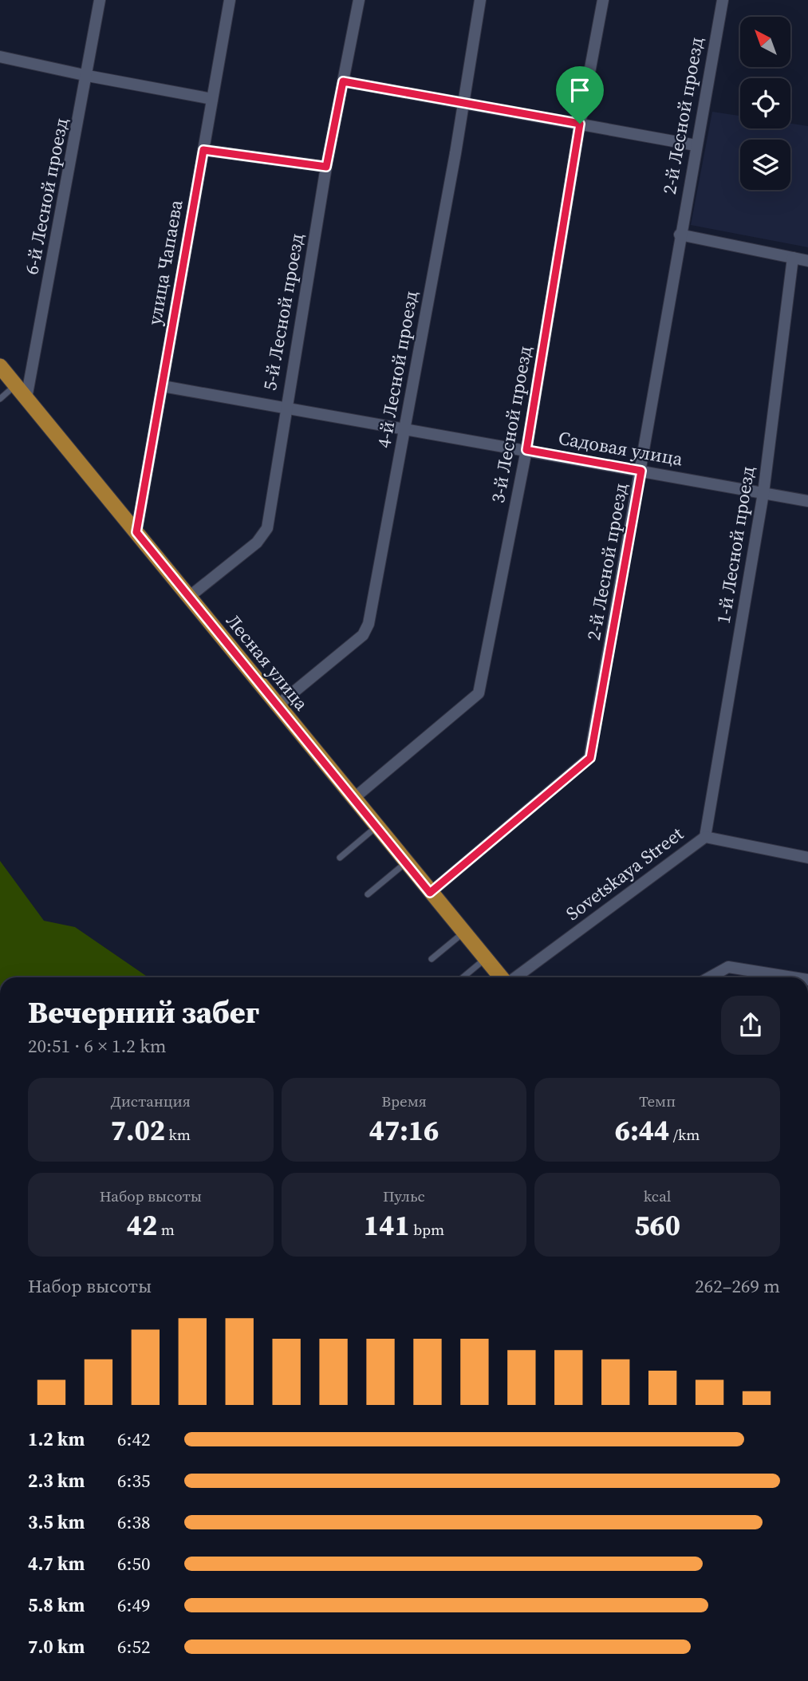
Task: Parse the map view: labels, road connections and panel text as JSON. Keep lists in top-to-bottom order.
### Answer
{
  "streets": {
    "main road": ["Лесная улица"],
    "street": [
      "2-й Лесной проезд",
      "6-й Лесной проезд",
      "улица Чапаева",
      "5-й Лесной проезд",
      "4-й Лесной проезд",
      "3-й Лесной проезд",
      "Садовая улица",
      "1-й Лесной проезд",
      "Sovetskaya Street"
    ]
  },
  "crossings": [
    ["2-й Лесной проезд", "Садовая улица"],
    ["2-й Лесной проезд", "Лесная улица"],
    ["6-й Лесной проезд", "Лесная улица"],
    ["улица Чапаева", "Садовая улица"],
    ["улица Чапаева", "Лесная улица"],
    ["5-й Лесной проезд", "Садовая улица"],
    ["5-й Лесной проезд", "Лесная улица"],
    ["4-й Лесной проезд", "Садовая улица"],
    ["4-й Лесной проезд", "Лесная улица"],
    ["3-й Лесной проезд", "Садовая улица"],
    ["3-й Лесной проезд", "Лесная улица"],
    ["Садовая улица", "1-й Лесной проезд"],
    ["1-й Лесной проезд", "Sovetskaya Street"]
  ],
  "north": "top left",
  "page": {
    "heading": ["Вечерний забег", "20:51 · 6 × 1.2 km"],
    "stats": [
      ["Дистанция", "7.02 km"],
      ["Время", "47:16"],
      ["Темп", "6:44 /km"],
      ["Набор высоты", "42 m"],
      ["Пульс", "141 bpm"],
      ["kcal", "560"]
    ],
    "chart": ["Набор высоты", "262–269 m"],
    "list": [
      {
        "name": "1.2 km",
        "note": "6:42"
      },
      {
        "name": "2.3 km",
        "note": "6:35"
      },
      {
        "name": "3.5 km",
        "note": "6:38"
      },
      {
        "name": "4.7 km",
        "note": "6:50"
      },
      {
        "name": "5.8 km",
        "note": "6:49"
      },
      {
        "name": "7.0 km",
        "note": "6:52"
      }
    ]
  }
}
